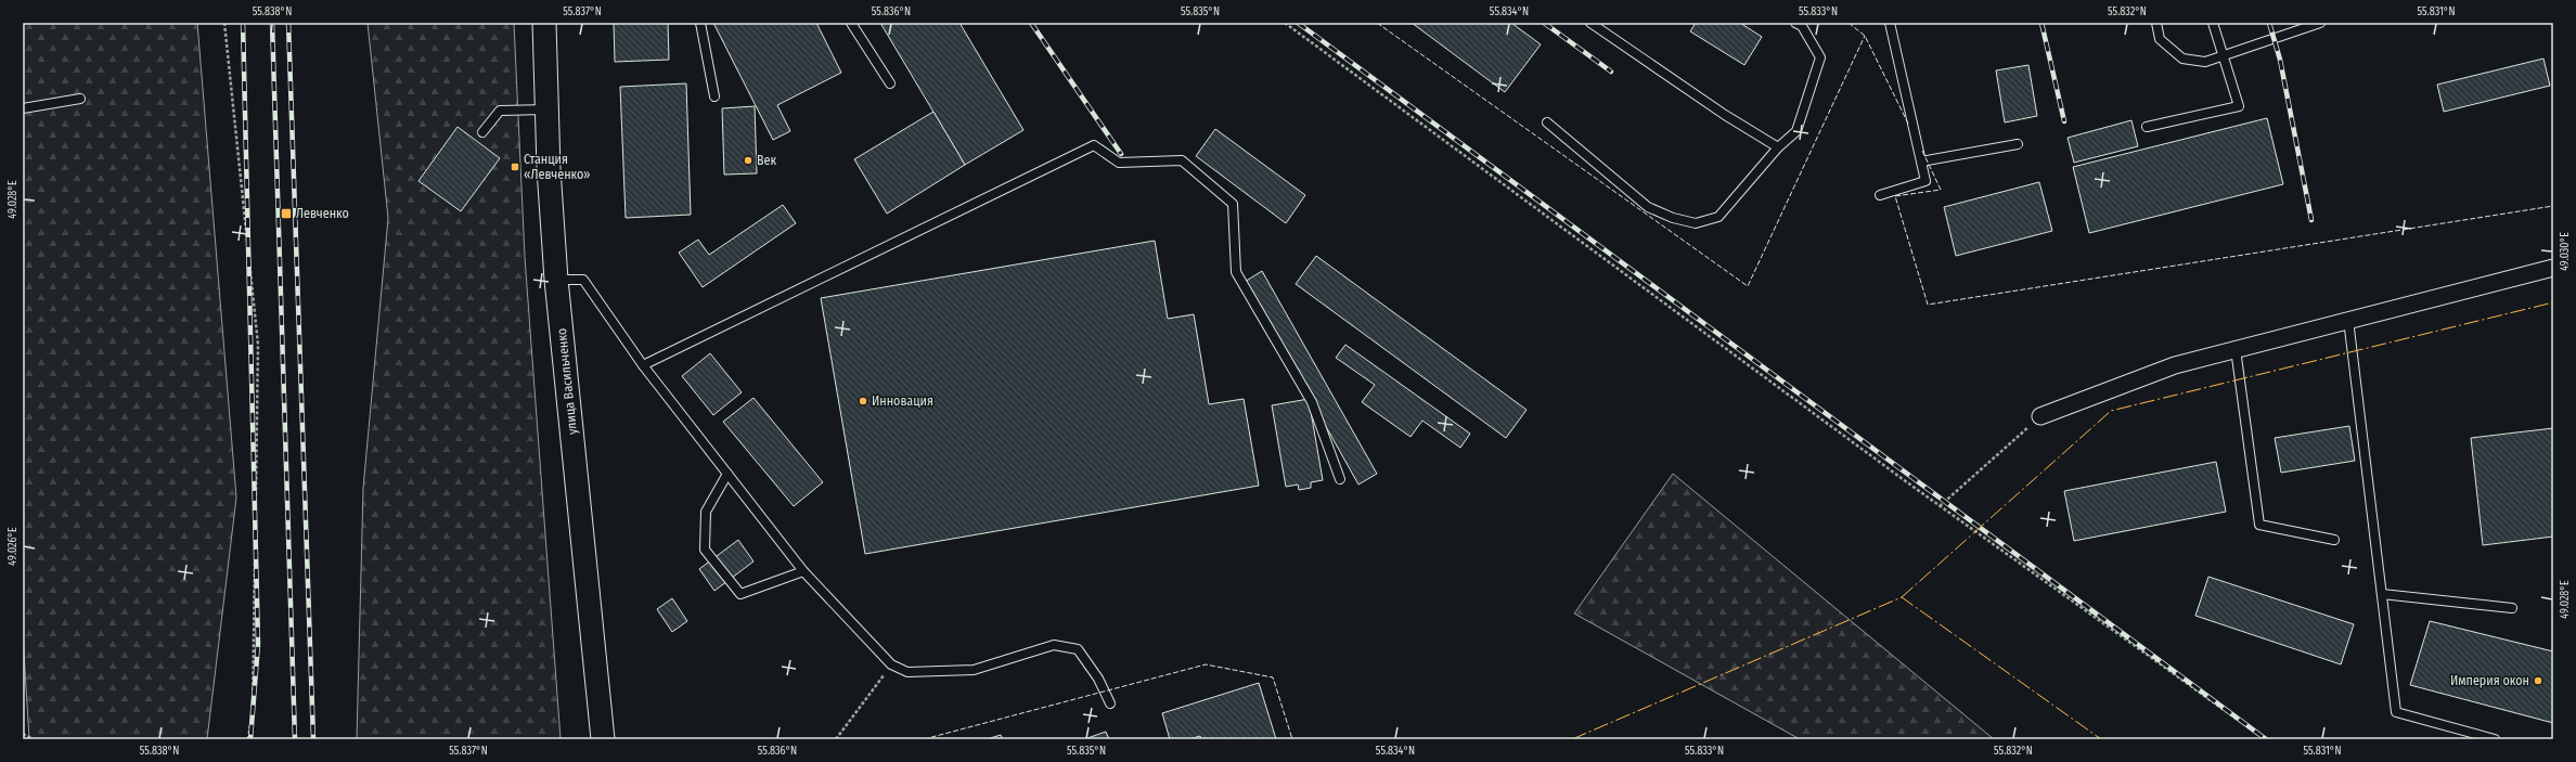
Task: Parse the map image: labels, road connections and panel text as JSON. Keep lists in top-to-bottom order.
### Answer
{
  "streets": {
    "main road": ["улица Васильченко"]
  },
  "places": {
    "other": ["Век", "Инновация", "Империя окон"],
    "transit": ["Станция «Левченко»", "Левченко"]
  },
  "coordinates": [
    "55.838°N",
    "55.837°N",
    "55.836°N",
    "55.835°N",
    "55.834°N",
    "55.833°N",
    "55.832°N",
    "55.831°N",
    "49.028°E",
    "49.030°E",
    "49.026°E"
  ]
}
